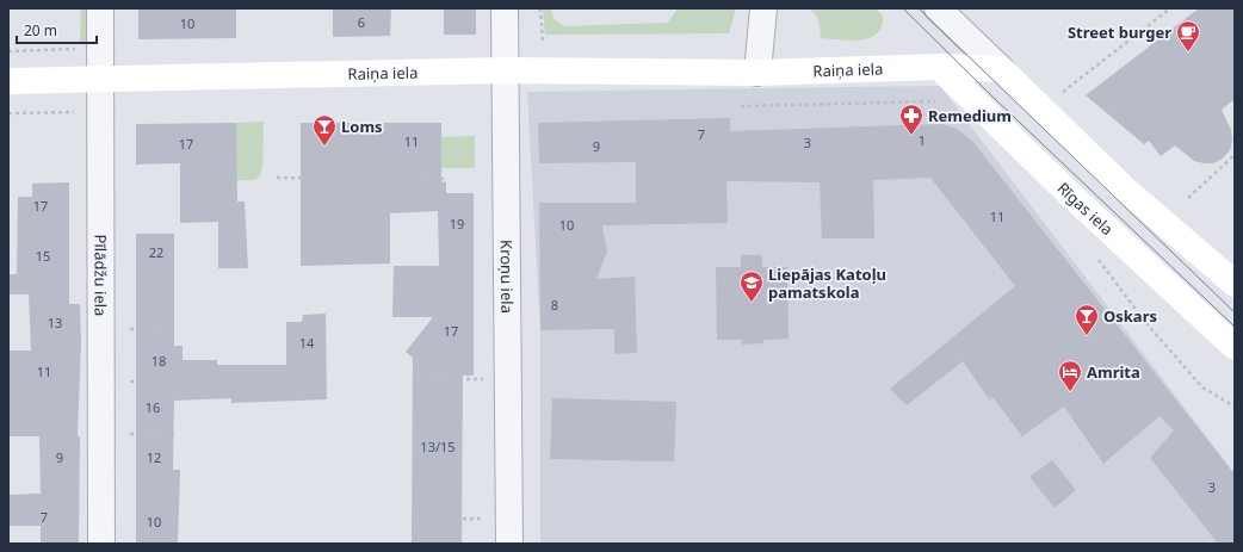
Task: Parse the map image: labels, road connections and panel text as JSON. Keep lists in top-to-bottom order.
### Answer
{
  "streets": {
    "main road": ["Raiņa iela", "Rīgas iela"],
    "street": ["Pīlādžu iela", "Kroņu iela"]
  },
  "crossings": [
    ["Raiņa iela", "Rīgas iela"],
    ["Raiņa iela", "Pīlādžu iela"],
    ["Raiņa iela", "Kroņu iela"]
  ],
  "places": {
    "cafe": ["Street burger"],
    "pharmacy": ["Remedium"],
    "bar": ["Loms", "Oskars"],
    "school or university": ["Liepājas Katoļu pamatskola"],
    "hotel": ["Amrita"]
  },
  "house_numbers": [
    "6",
    "10",
    "7",
    "1",
    "11",
    "3",
    "17",
    "9",
    "17",
    "11",
    "19",
    "10",
    "22",
    "15",
    "8",
    "13",
    "17",
    "14",
    "18",
    "11",
    "16",
    "13/15",
    "9",
    "12",
    "3",
    "7",
    "10"
  ],
  "scale_bar": "20 m"
}
